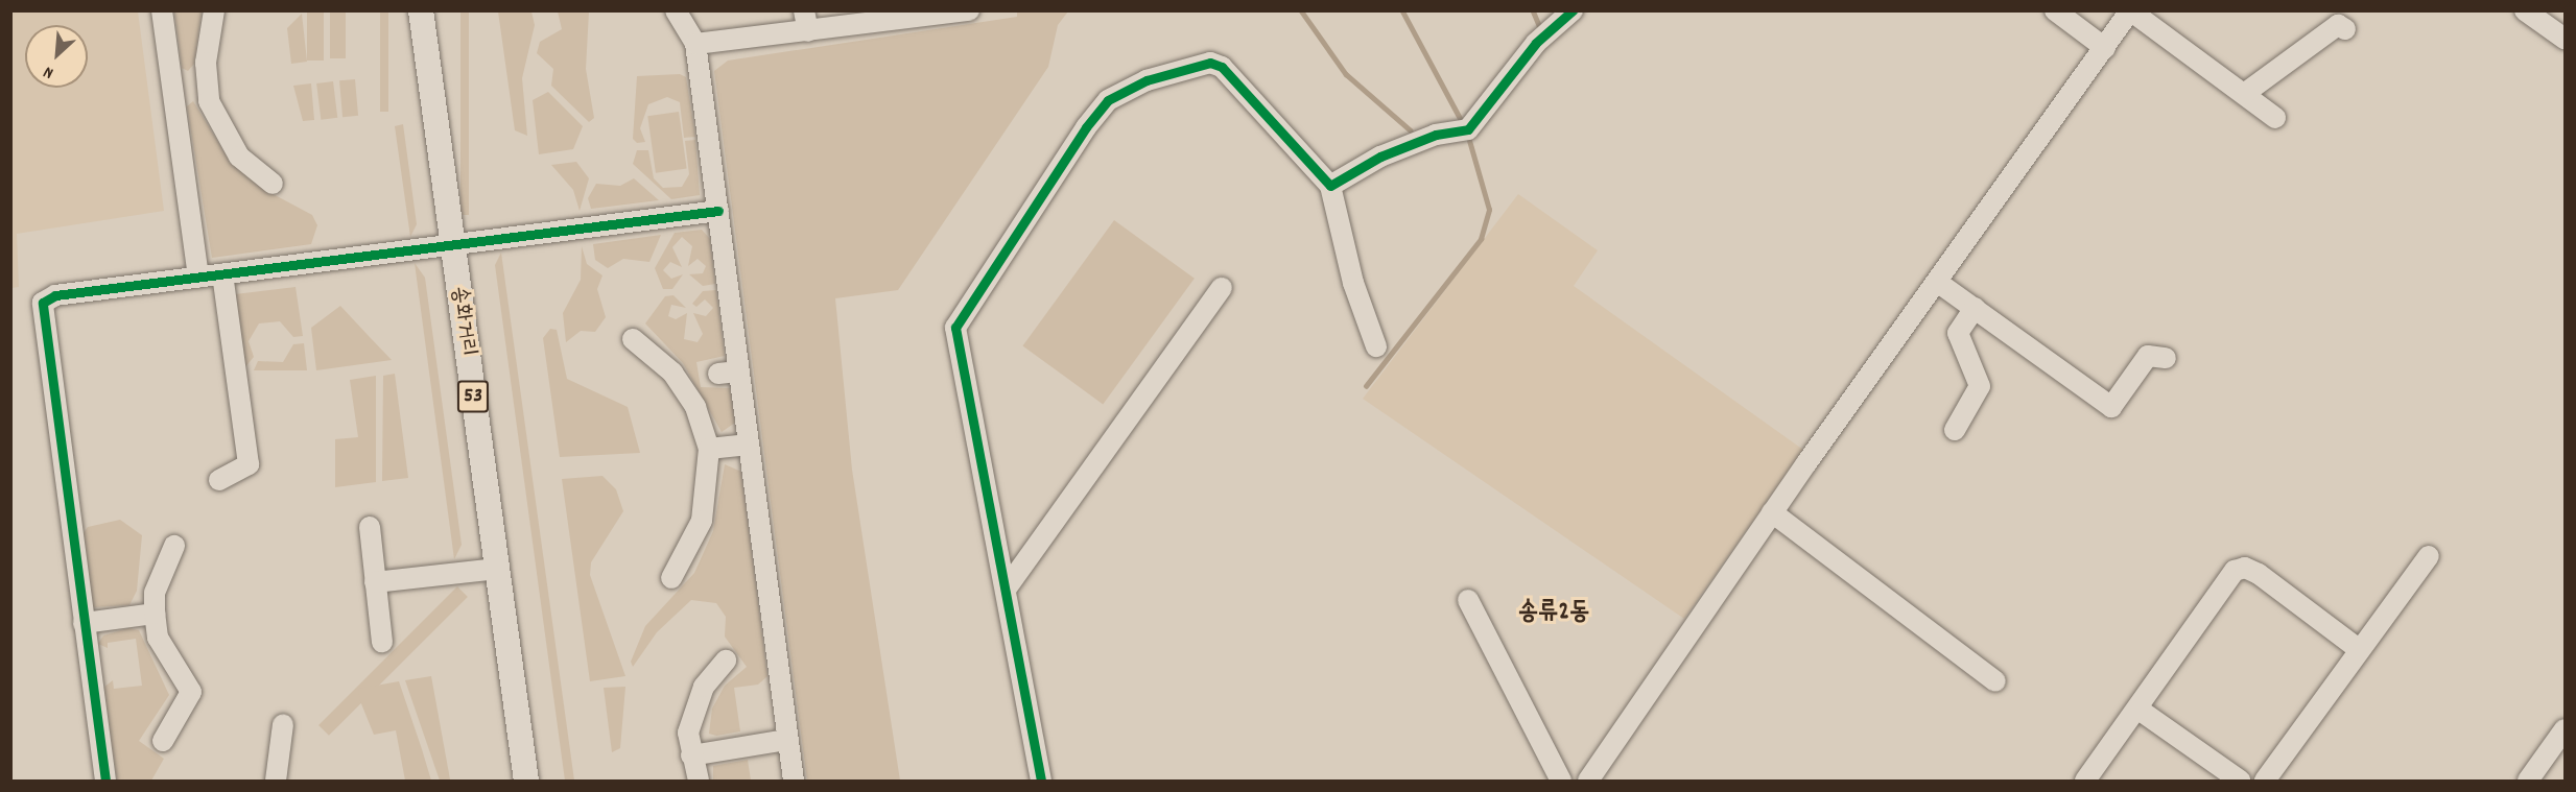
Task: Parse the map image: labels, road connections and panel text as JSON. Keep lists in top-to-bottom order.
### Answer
{
  "streets": {
    "main road": ["송화거리", "53"]
  },
  "districts": ["송류2동"],
  "north": "bottom left"
}
